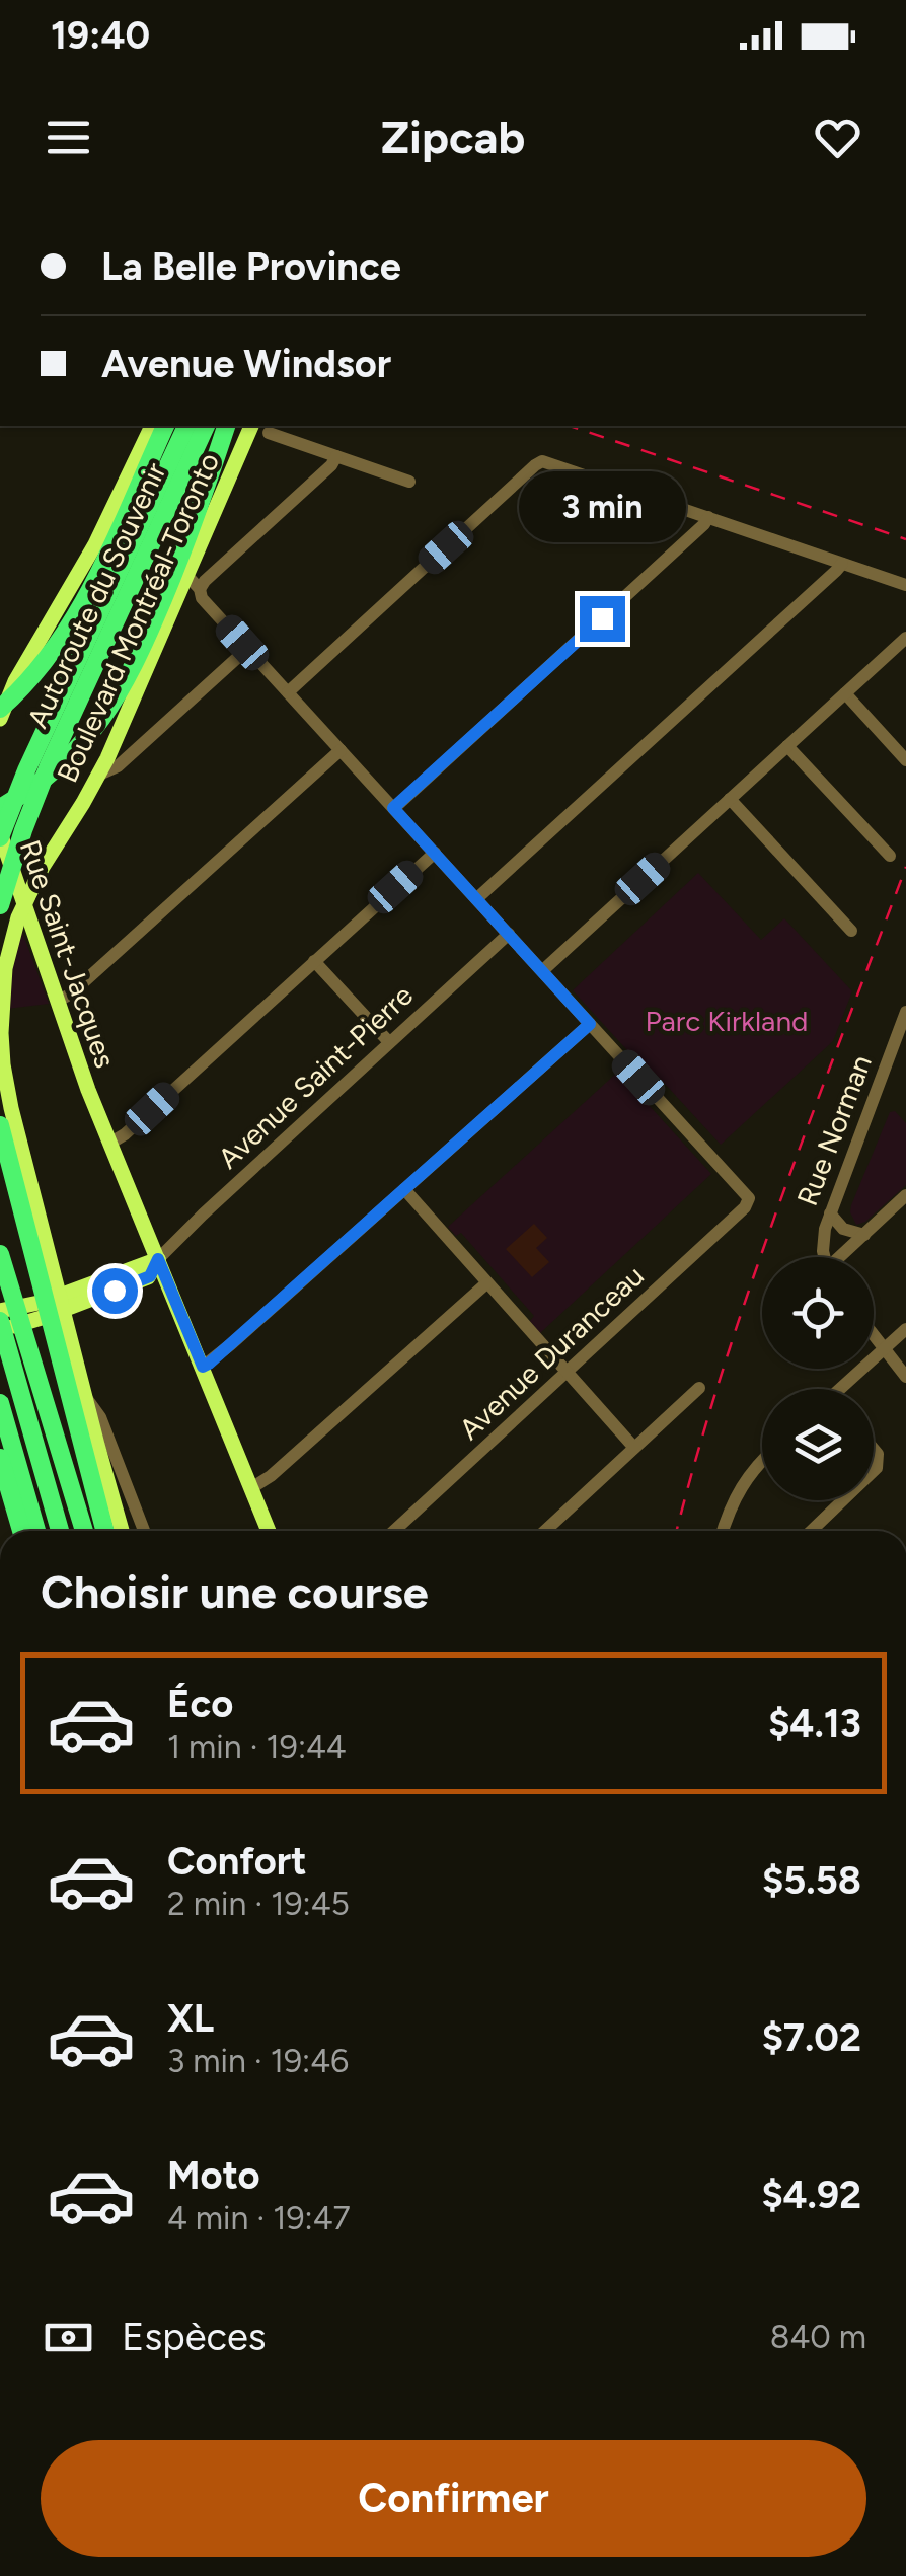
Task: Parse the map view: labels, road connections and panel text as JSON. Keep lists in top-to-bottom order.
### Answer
{
  "streets": {
    "highway": ["Autoroute du Souvenir"],
    "main road": ["Boulevard Montréal-Toronto", "Rue Saint-Jacques", "Avenue Saint-Pierre"],
    "street": ["Rue Norman", "Avenue Duranceau"]
  },
  "crossings": [
    ["Autoroute du Souvenir", "Rue Saint-Jacques"],
    ["Boulevard Montréal-Toronto", "Rue Saint-Jacques"],
    ["Boulevard Montréal-Toronto", "Avenue Saint-Pierre"],
    ["Rue Saint-Jacques", "Avenue Saint-Pierre"]
  ],
  "parks": ["Parc Kirkland"],
  "page": {
    "status": "19:40",
    "header": "Zipcab",
    "banner": ["La Belle Province", "Avenue Windsor"],
    "bubble": "3 min",
    "heading": "Choisir une course",
    "list": [
      {
        "name": "Éco",
        "note": "1 min · 19:44",
        "value": "$4.13"
      },
      {
        "name": "Confort",
        "note": "2 min · 19:45",
        "value": "$5.58"
      },
      {
        "name": "XL",
        "note": "3 min · 19:46",
        "value": "$7.02"
      },
      {
        "name": "Moto",
        "note": "4 min · 19:47",
        "value": "$4.92"
      }
    ],
    "pay": ["Espèces", "840 m"],
    "buttons": "Confirmer"
  }
}
